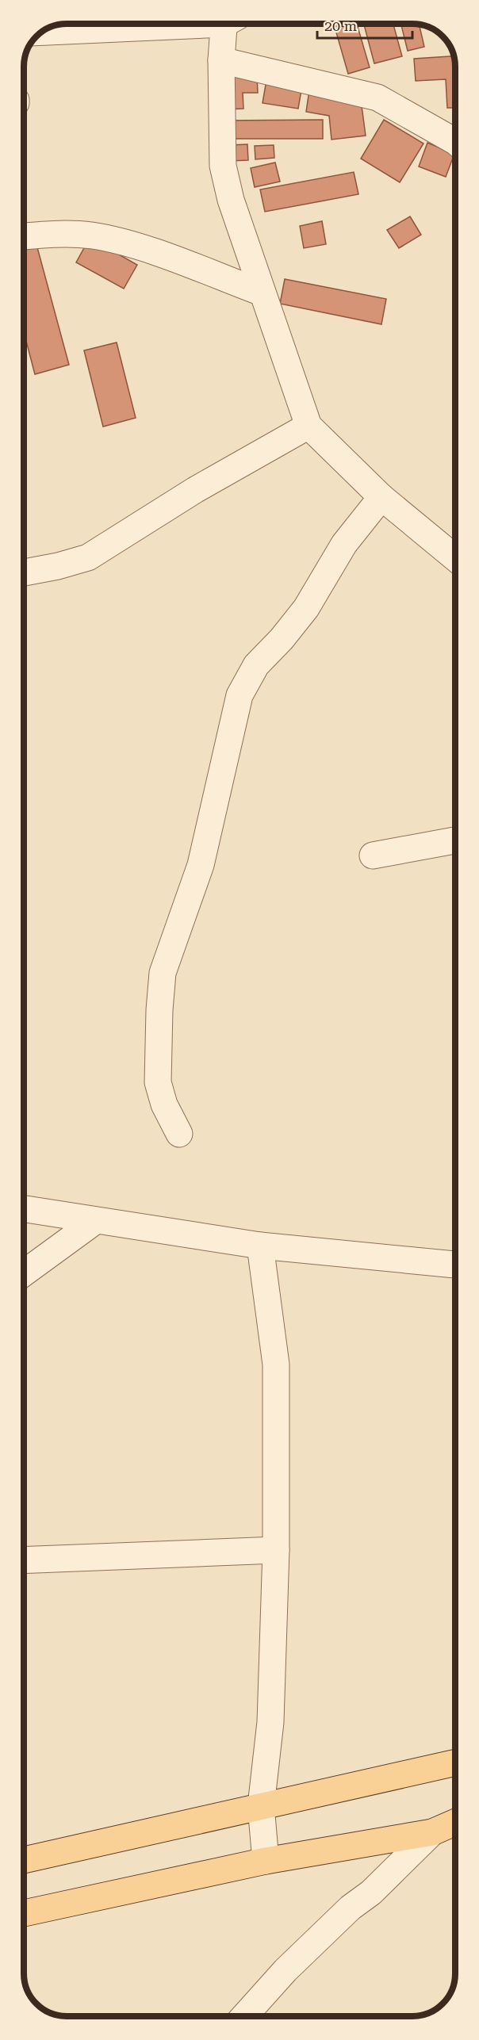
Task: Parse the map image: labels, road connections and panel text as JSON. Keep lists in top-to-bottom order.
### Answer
{
  "scale_bar": "20 m"
}
